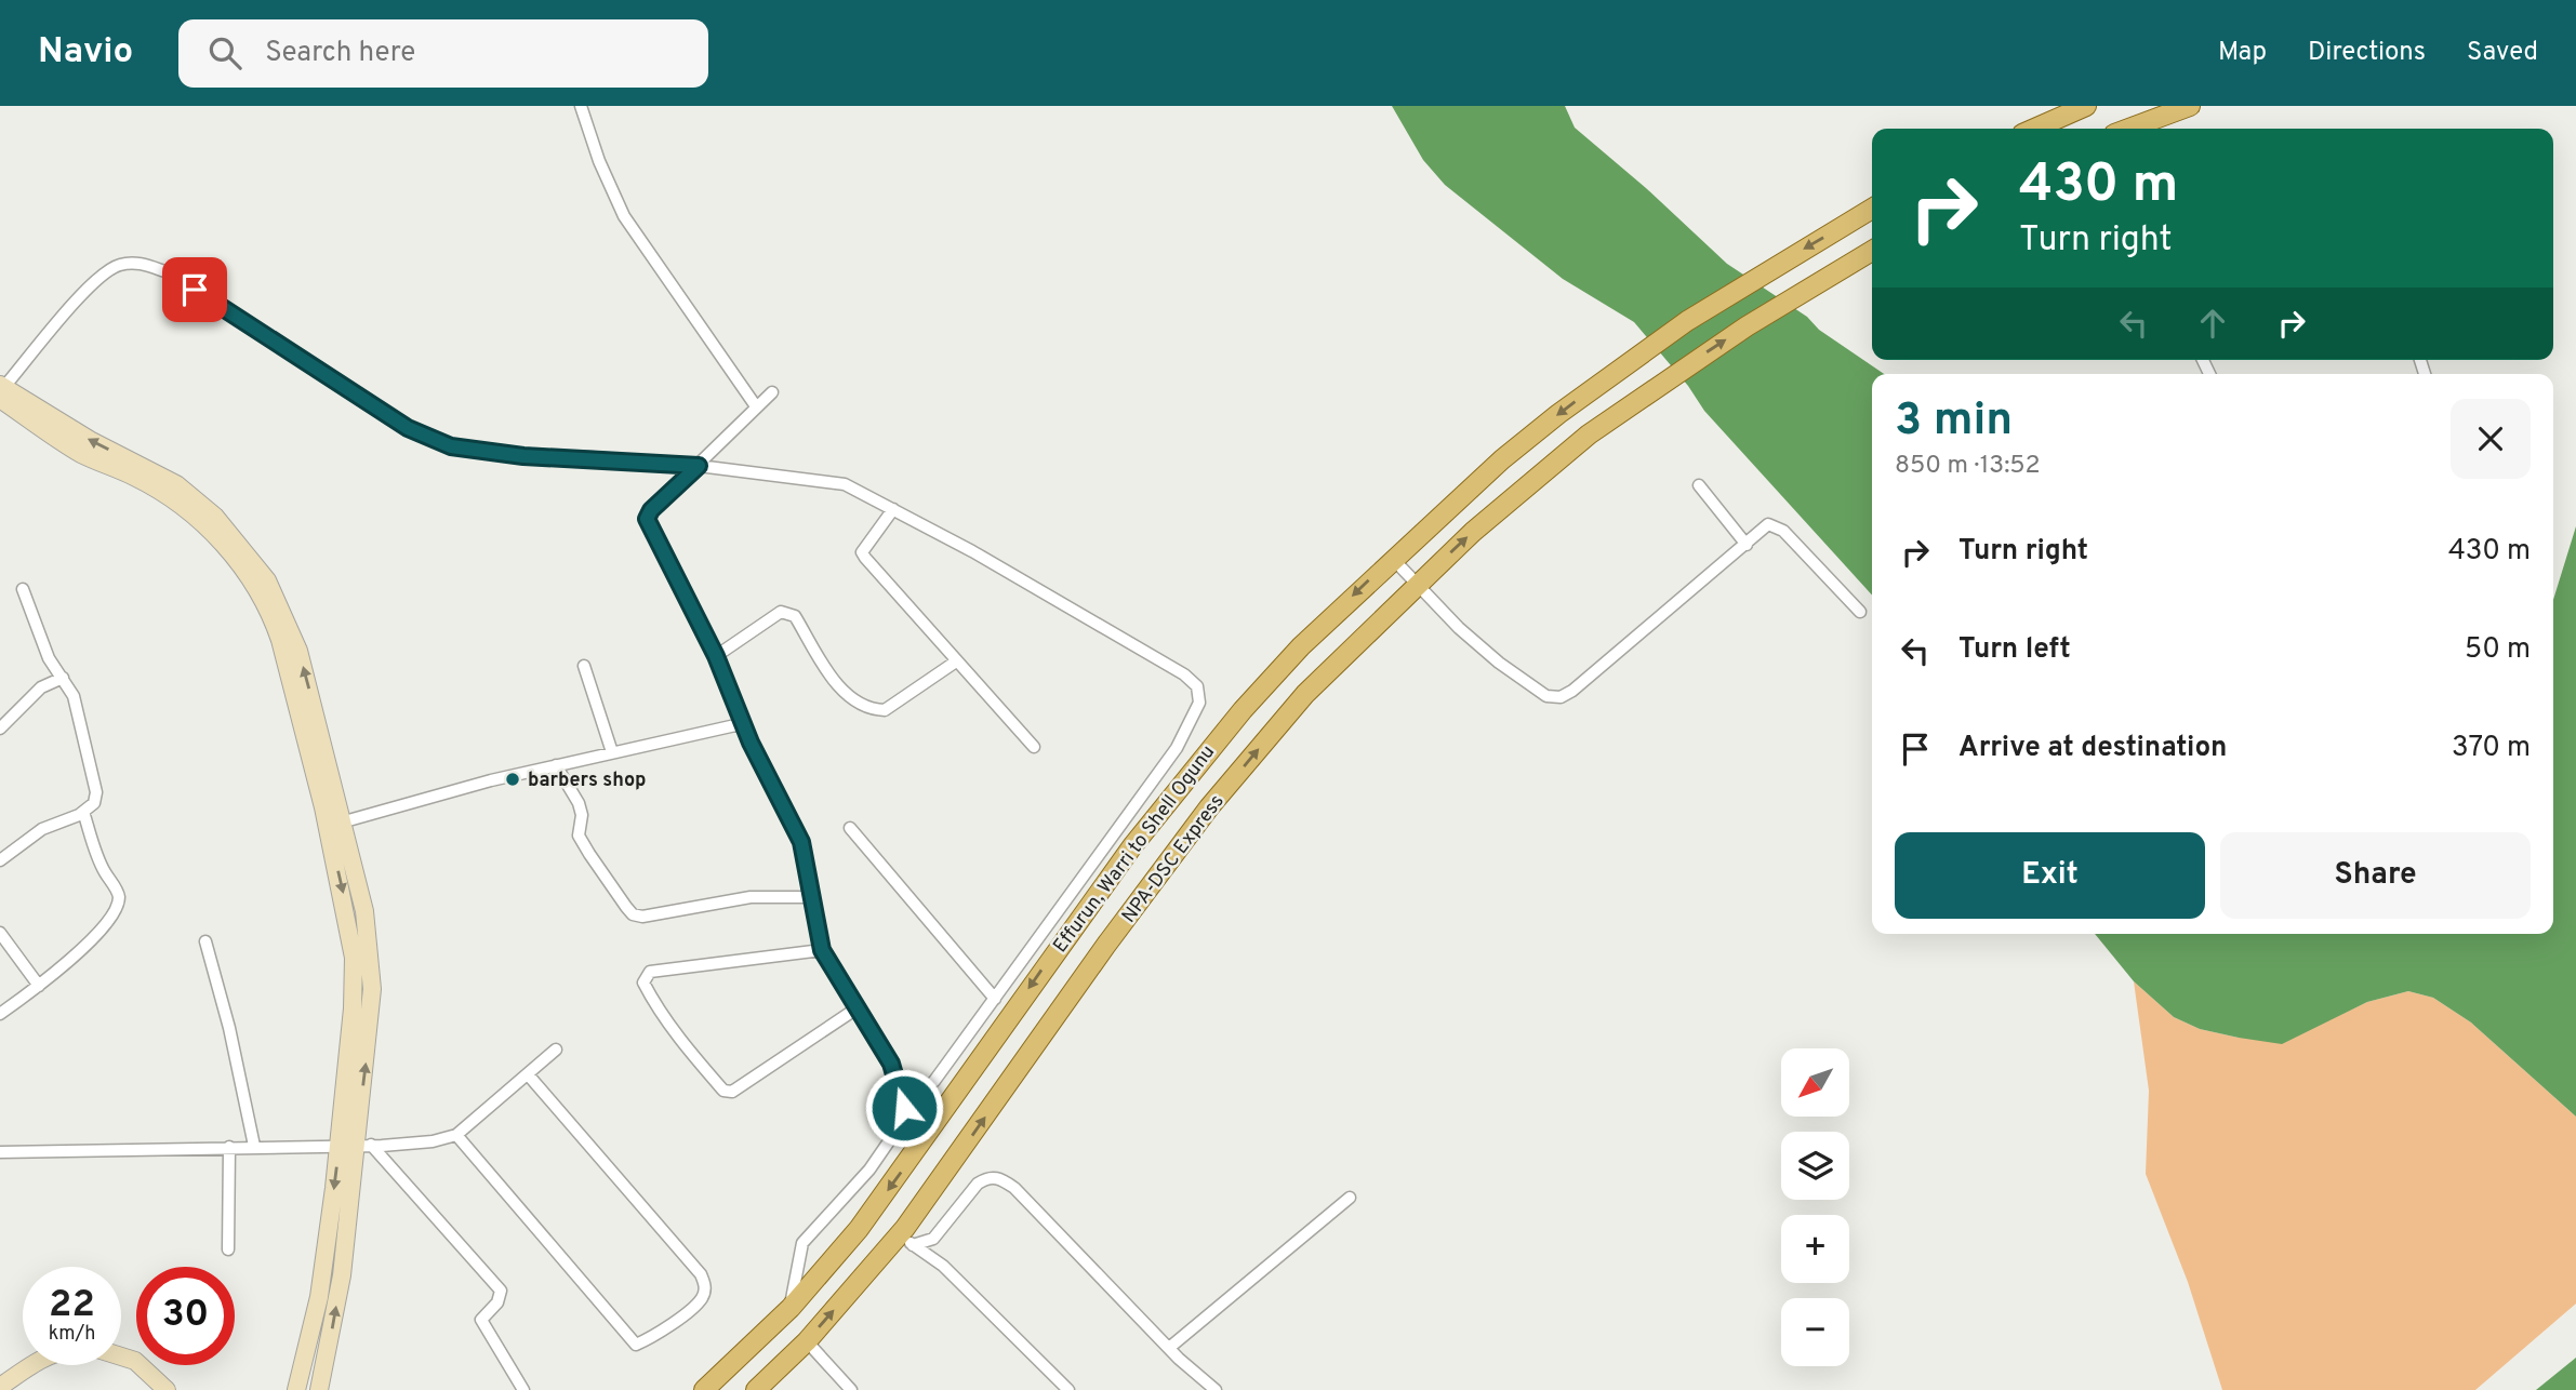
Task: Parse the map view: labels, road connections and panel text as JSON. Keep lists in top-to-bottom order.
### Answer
{
  "streets": {
    "main road": ["Effurun, Warri to Shell Ogunu", "NPA-DSC Express"]
  },
  "one_way": ["Effurun, Warri to Shell Ogunu", "NPA-DSC Express"],
  "places": ["barbers shop"],
  "north": "bottom left",
  "page": {
    "header": "Navio",
    "search": "Search here",
    "nav": ["Map", "Directions", "Saved"],
    "turn": ["430 m", "Turn right"],
    "heading": ["3 min", "850 m · 13:52"],
    "list": [
      {
        "name": "Turn right",
        "value": "430 m"
      },
      {
        "name": "Turn left",
        "value": "50 m"
      },
      {
        "name": "Arrive at destination",
        "value": "370 m"
      }
    ],
    "buttons": ["Exit", "Share"],
    "map_buttons": ["+", "−"],
    "speed": "22 km/h",
    "limit": "30"
  }
}
